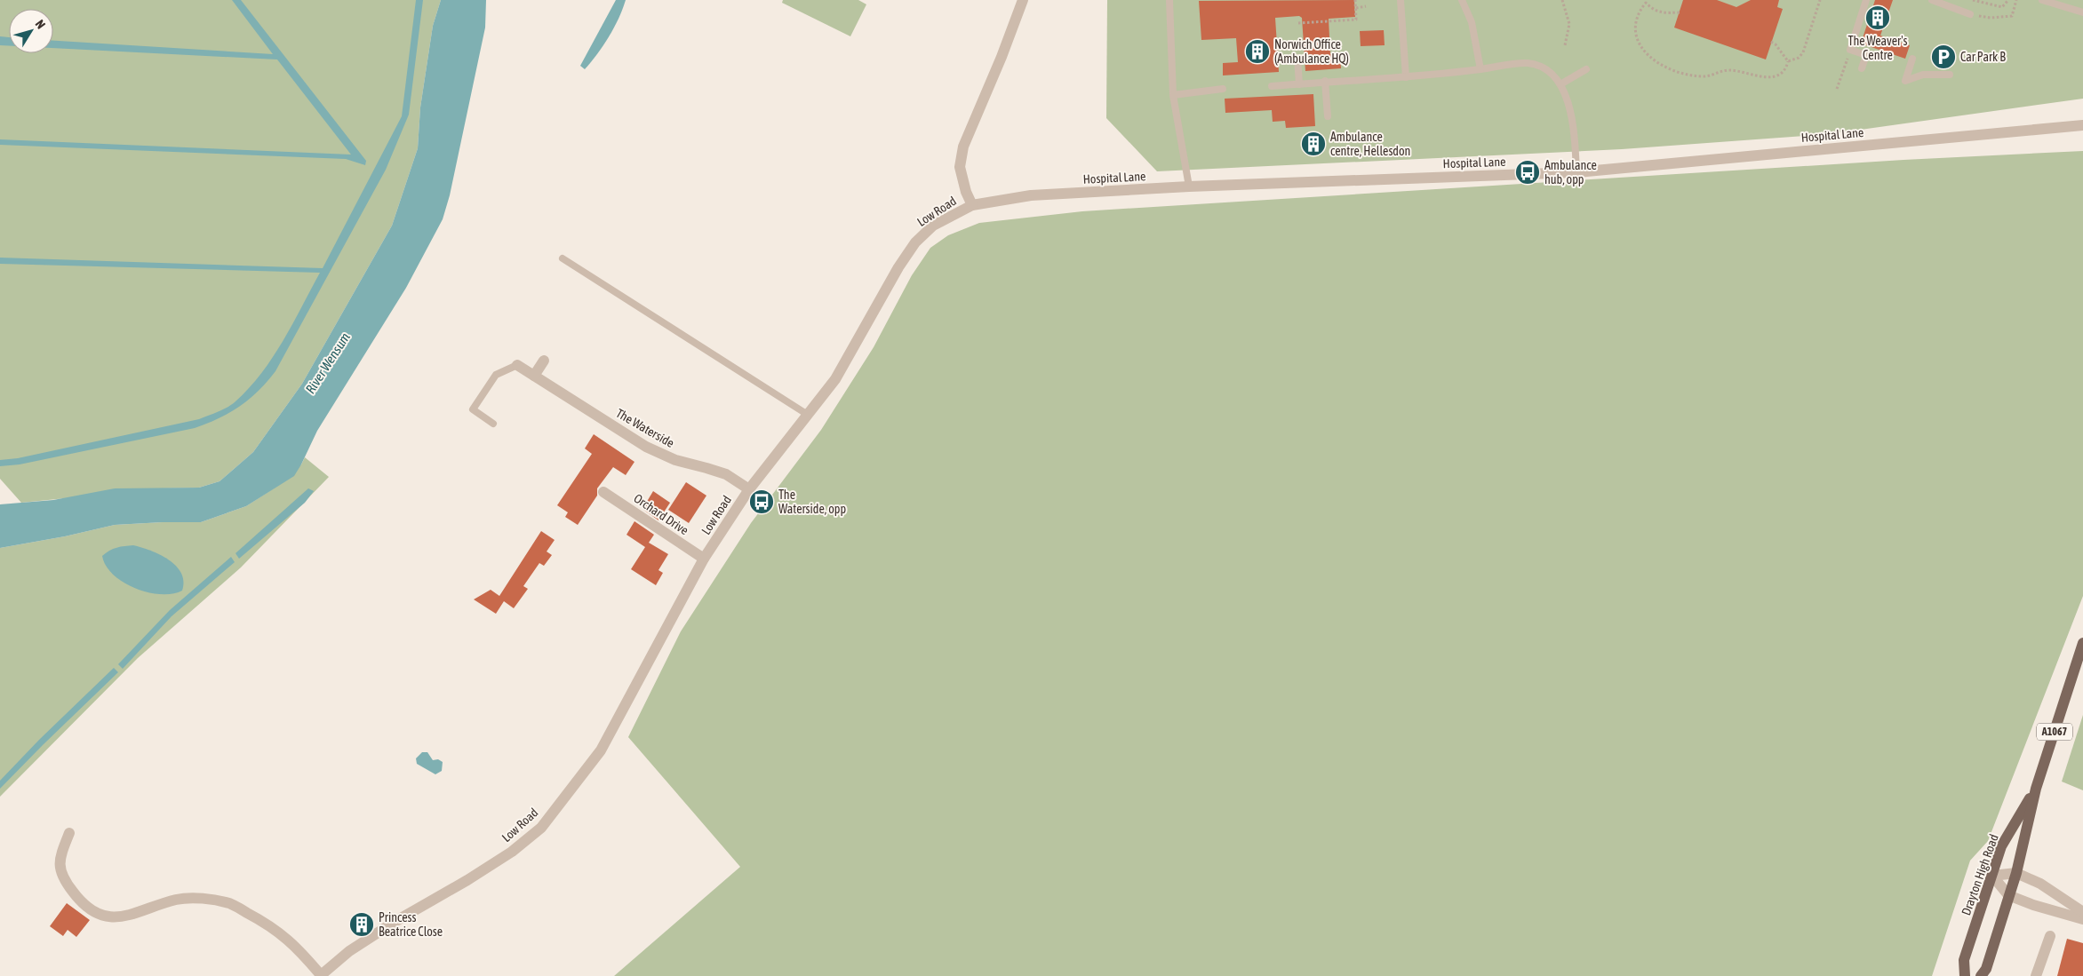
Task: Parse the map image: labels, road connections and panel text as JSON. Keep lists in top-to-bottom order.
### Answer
{
  "streets": {
    "main road": ["A1067", "Drayton High Road"],
    "street": [
      "Hospital Lane",
      "Low Road",
      "The Waterside",
      "Orchard Drive"
    ]
  },
  "crossings": [
    ["Hospital Lane", "Low Road"],
    ["Low Road", "The Waterside"],
    ["Low Road", "Orchard Drive"]
  ],
  "water": ["River Wensum"],
  "places": {
    "building": [
      "The Weaver's Centre",
      "Norwich Office (Ambulance HQ)",
      "Ambulance centre, Hellesdon",
      "Princess Beatrice Close"
    ],
    "parking": ["Car Park B"],
    "bus stop": ["Ambulance hub, opp", "The Waterside, opp"]
  },
  "north": "top right"
}
